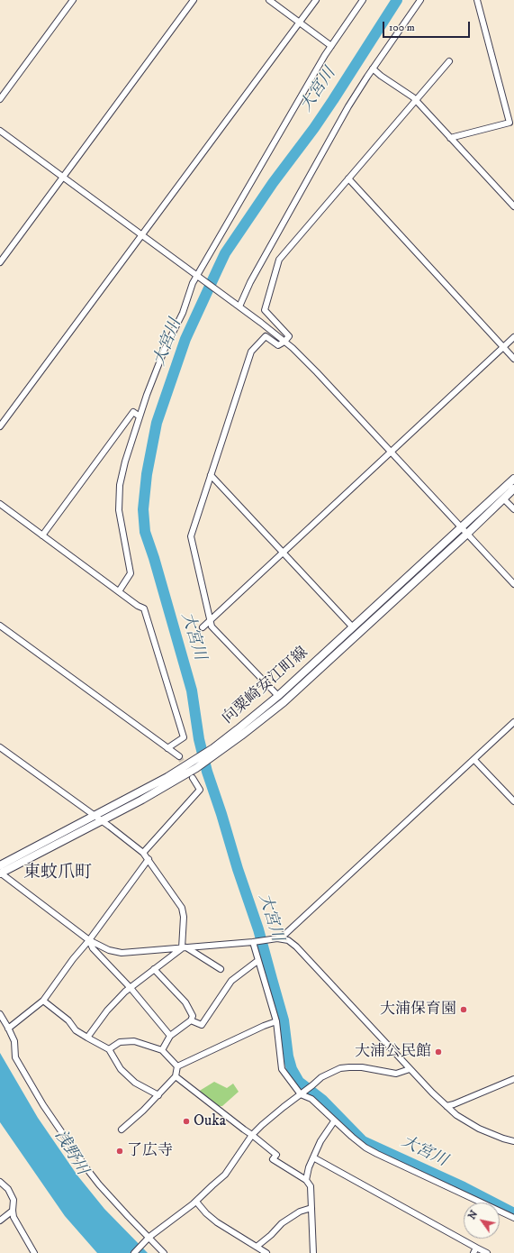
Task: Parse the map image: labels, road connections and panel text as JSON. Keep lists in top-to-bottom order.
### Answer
{
  "streets": {
    "main road": ["向粟崎安江町線"]
  },
  "districts": ["東蚊爪町"],
  "water": ["大宮川", "浅野川"],
  "places": [
    "大浦保育園",
    "大浦公民館",
    "Ouka",
    "了広寺"
  ],
  "scale_bar": "100 m",
  "north": "top left"
}
